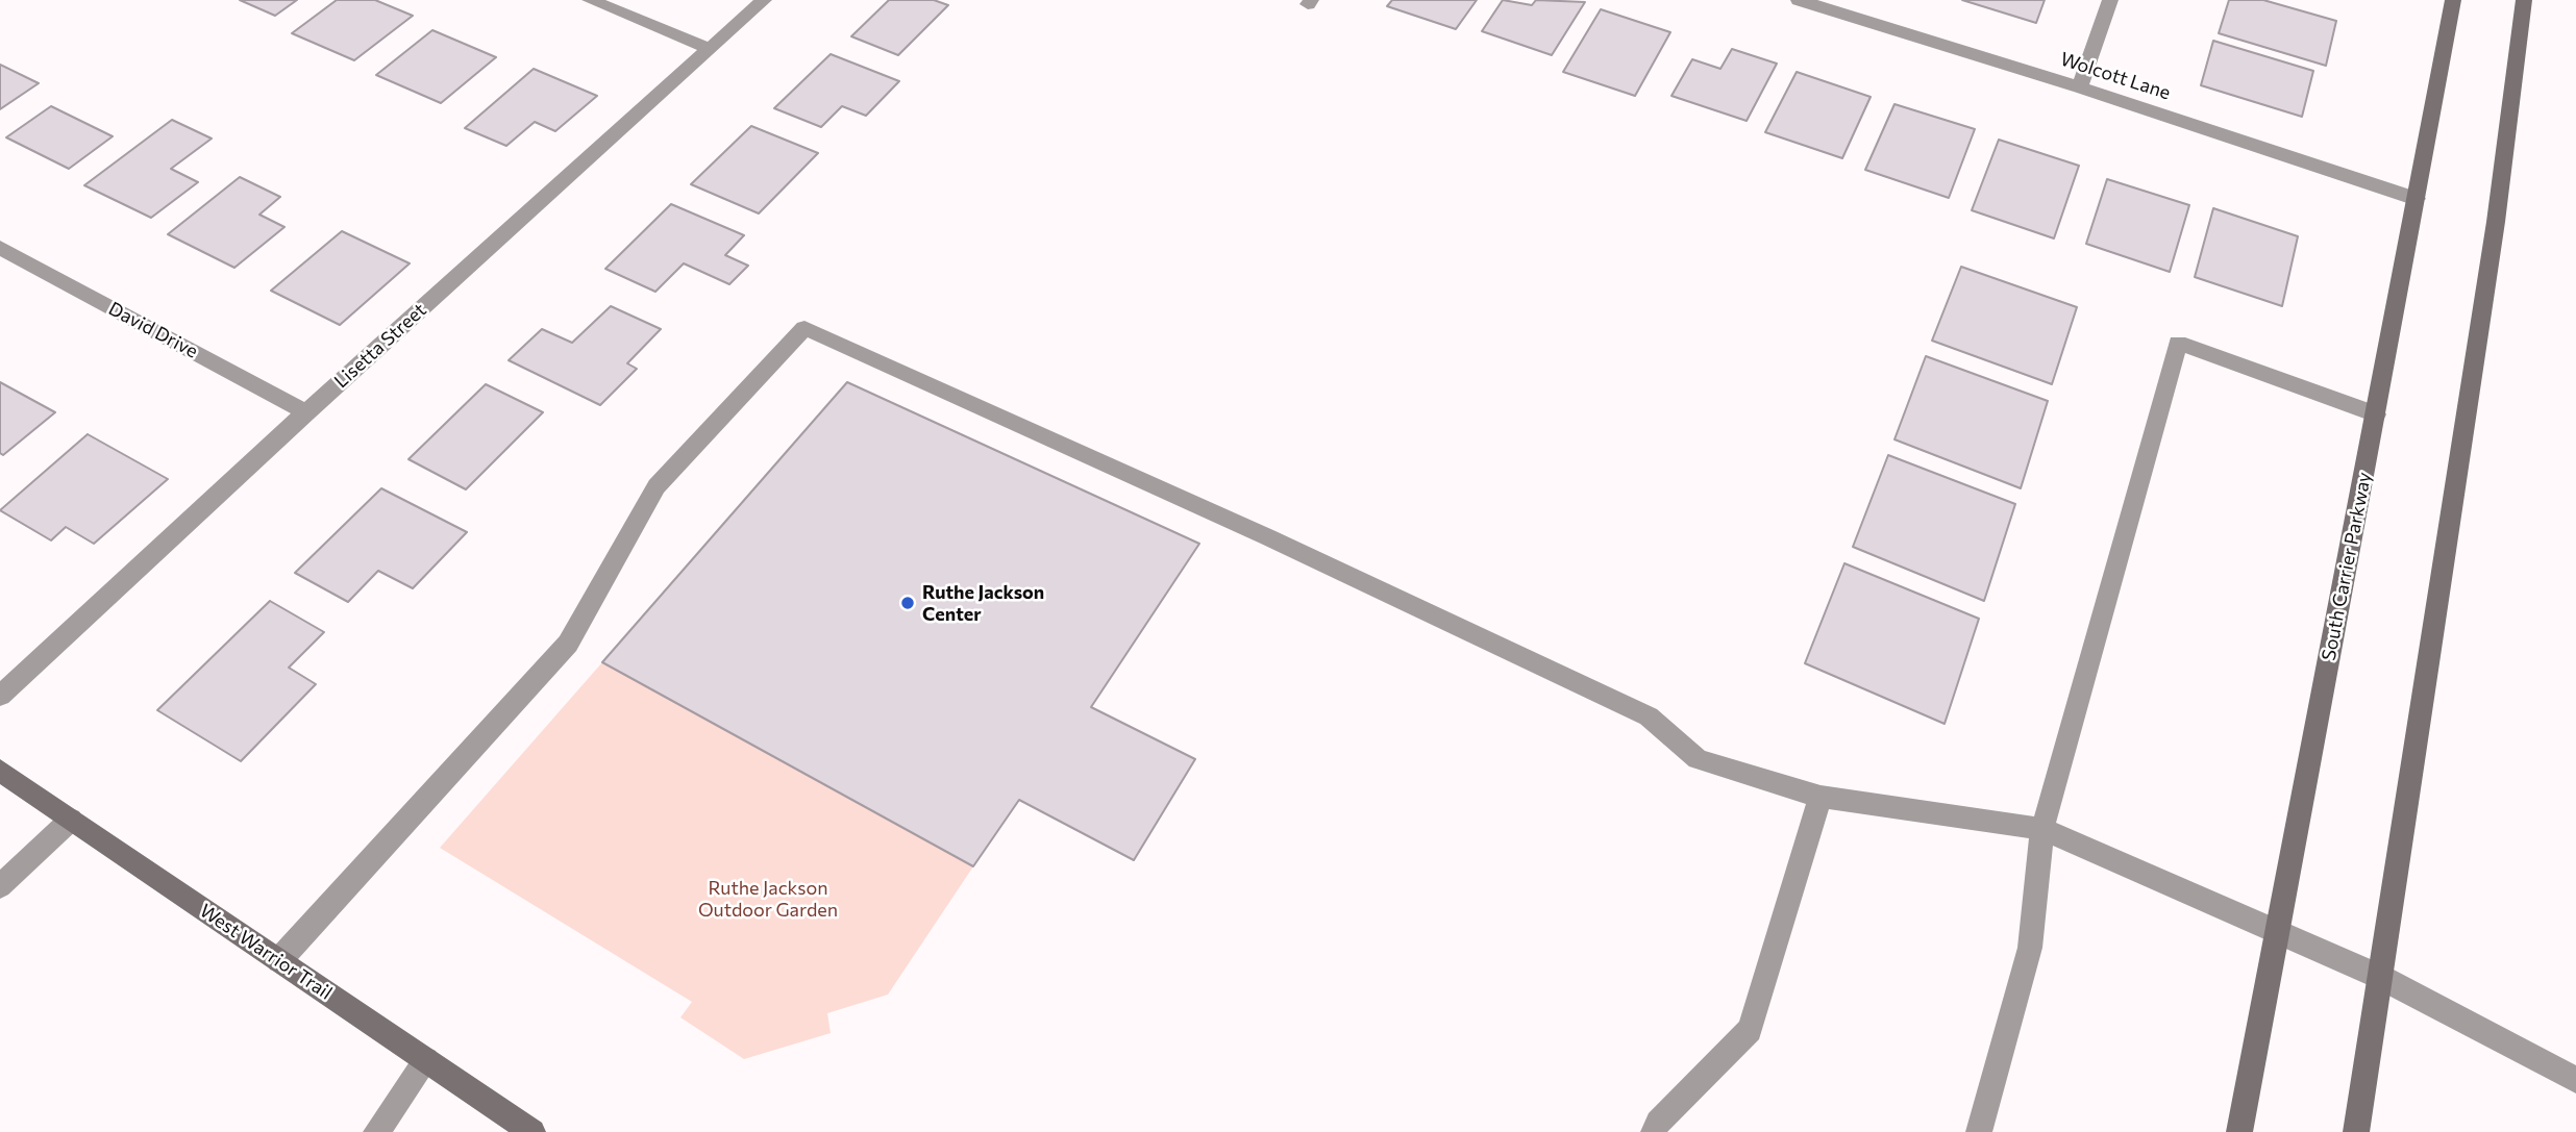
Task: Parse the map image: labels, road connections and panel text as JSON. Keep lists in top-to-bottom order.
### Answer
{
  "streets": {
    "main road": ["South Carrier Parkway", "West Warrior Trail"],
    "street": ["Wolcott Lane", "David Drive", "Lisetta Street"]
  },
  "crossings": [
    ["Wolcott Lane", "South Carrier Parkway"],
    ["David Drive", "Lisetta Street"]
  ],
  "parks": ["Ruthe Jackson Outdoor Garden"],
  "places": ["Ruthe Jackson Center"]
}
